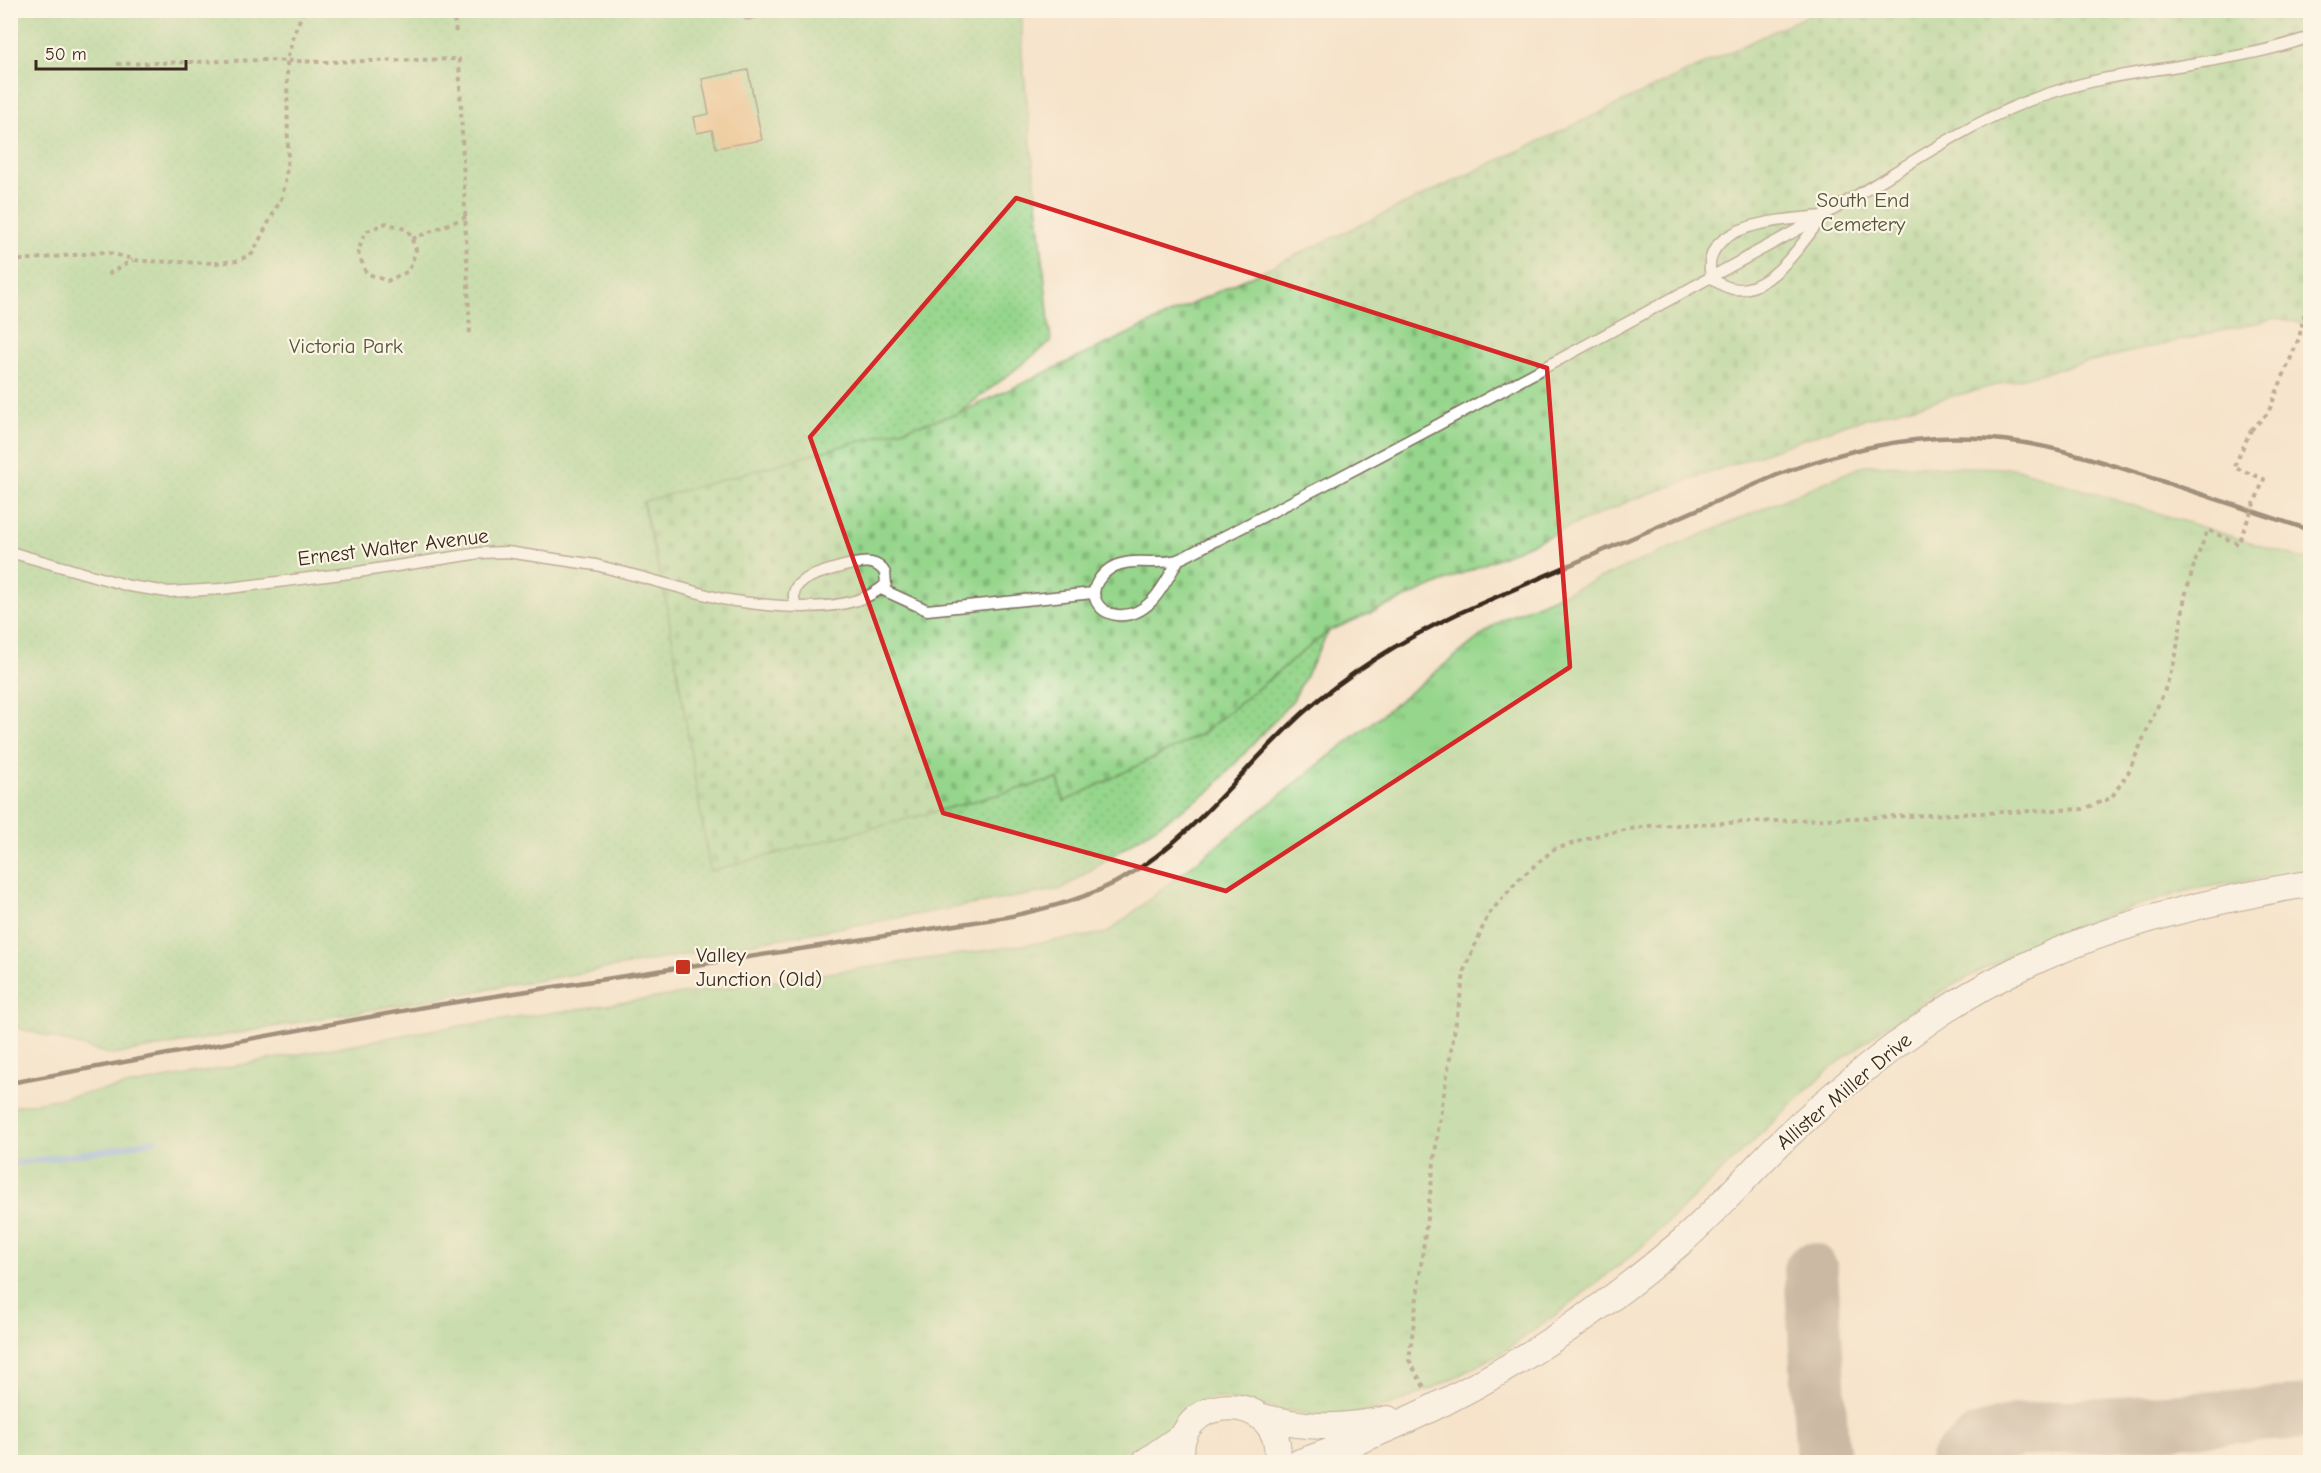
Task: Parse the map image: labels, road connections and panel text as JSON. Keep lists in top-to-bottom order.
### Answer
{
  "streets": {
    "street": ["Allister Miller Drive"],
    "lane": ["Ernest Walter Avenue"]
  },
  "parks": ["South End Cemetery", "Victoria Park"],
  "places": {
    "transit": ["Valley Junction (Old)"]
  },
  "scale_bar": "50 m"
}
